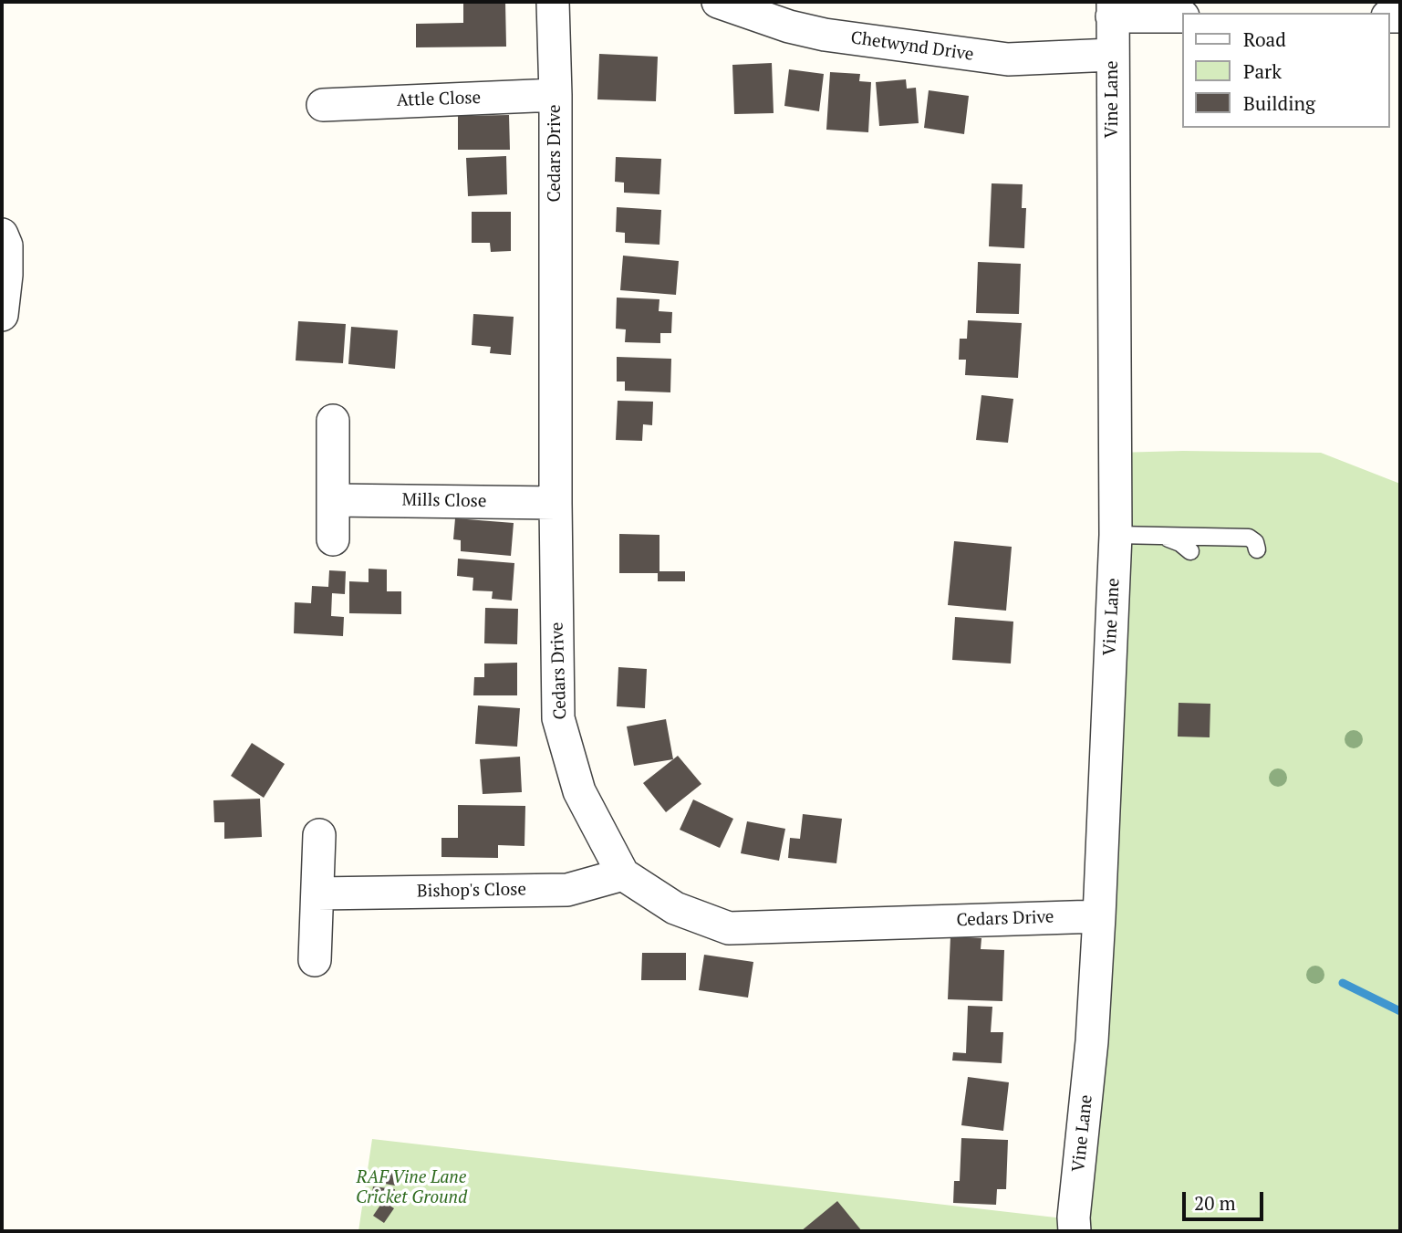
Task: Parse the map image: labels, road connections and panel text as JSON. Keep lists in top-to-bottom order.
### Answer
{
  "streets": {
    "street": [
      "Chetwynd Drive",
      "Attle Close",
      "Vine Lane",
      "Cedars Drive",
      "Mills Close",
      "Bishop's Close"
    ]
  },
  "crossings": [
    ["Chetwynd Drive", "Vine Lane"],
    ["Attle Close", "Cedars Drive"],
    ["Vine Lane", "Cedars Drive"],
    ["Cedars Drive", "Mills Close"],
    ["Cedars Drive", "Bishop's Close"]
  ],
  "parks": ["RAF Vine Lane Cricket Ground"],
  "legend": ["Road", "Park", "Building"],
  "scale_bar": "20 m"
}
